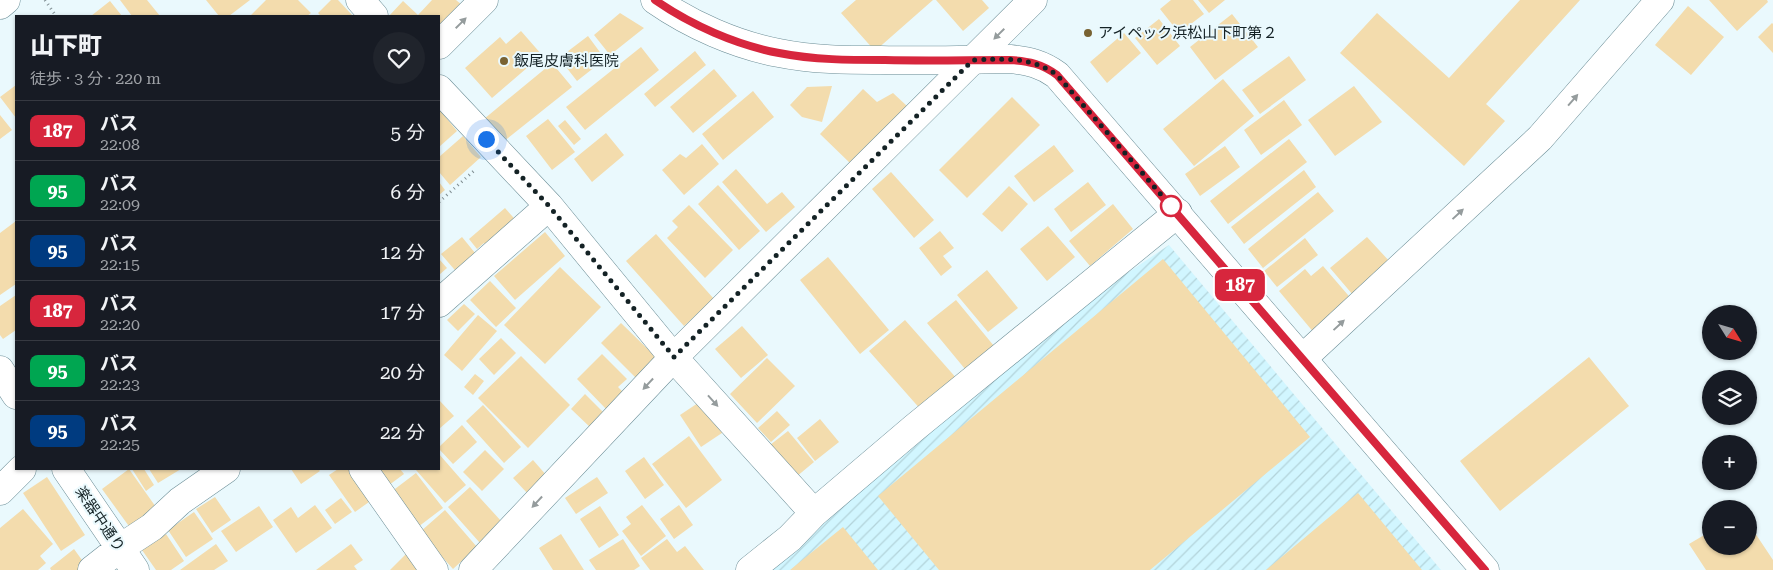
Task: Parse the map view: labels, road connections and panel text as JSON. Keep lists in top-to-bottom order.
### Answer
{
  "streets": {
    "street": ["楽器中通り"]
  },
  "places": ["アイペック浜松山下町第２", "飯尾皮膚科医院"],
  "lines": ["bus line 187"],
  "north": "bottom right",
  "page": {
    "on_map": "187",
    "heading": ["山下町", "徒歩 · 3 分 · 220 m"],
    "list": [
      {
        "mark": "187",
        "name": "バス",
        "note": "22:08",
        "value": "5 分"
      },
      {
        "mark": "95",
        "name": "バス",
        "note": "22:09",
        "value": "6 分"
      },
      {
        "mark": "95",
        "name": "バス",
        "note": "22:15",
        "value": "12 分"
      },
      {
        "mark": "187",
        "name": "バス",
        "note": "22:20",
        "value": "17 分"
      },
      {
        "mark": "95",
        "name": "バス",
        "note": "22:23",
        "value": "20 分"
      },
      {
        "mark": "95",
        "name": "バス",
        "note": "22:25",
        "value": "22 分"
      }
    ],
    "map_buttons": ["+", "−"]
  }
}
